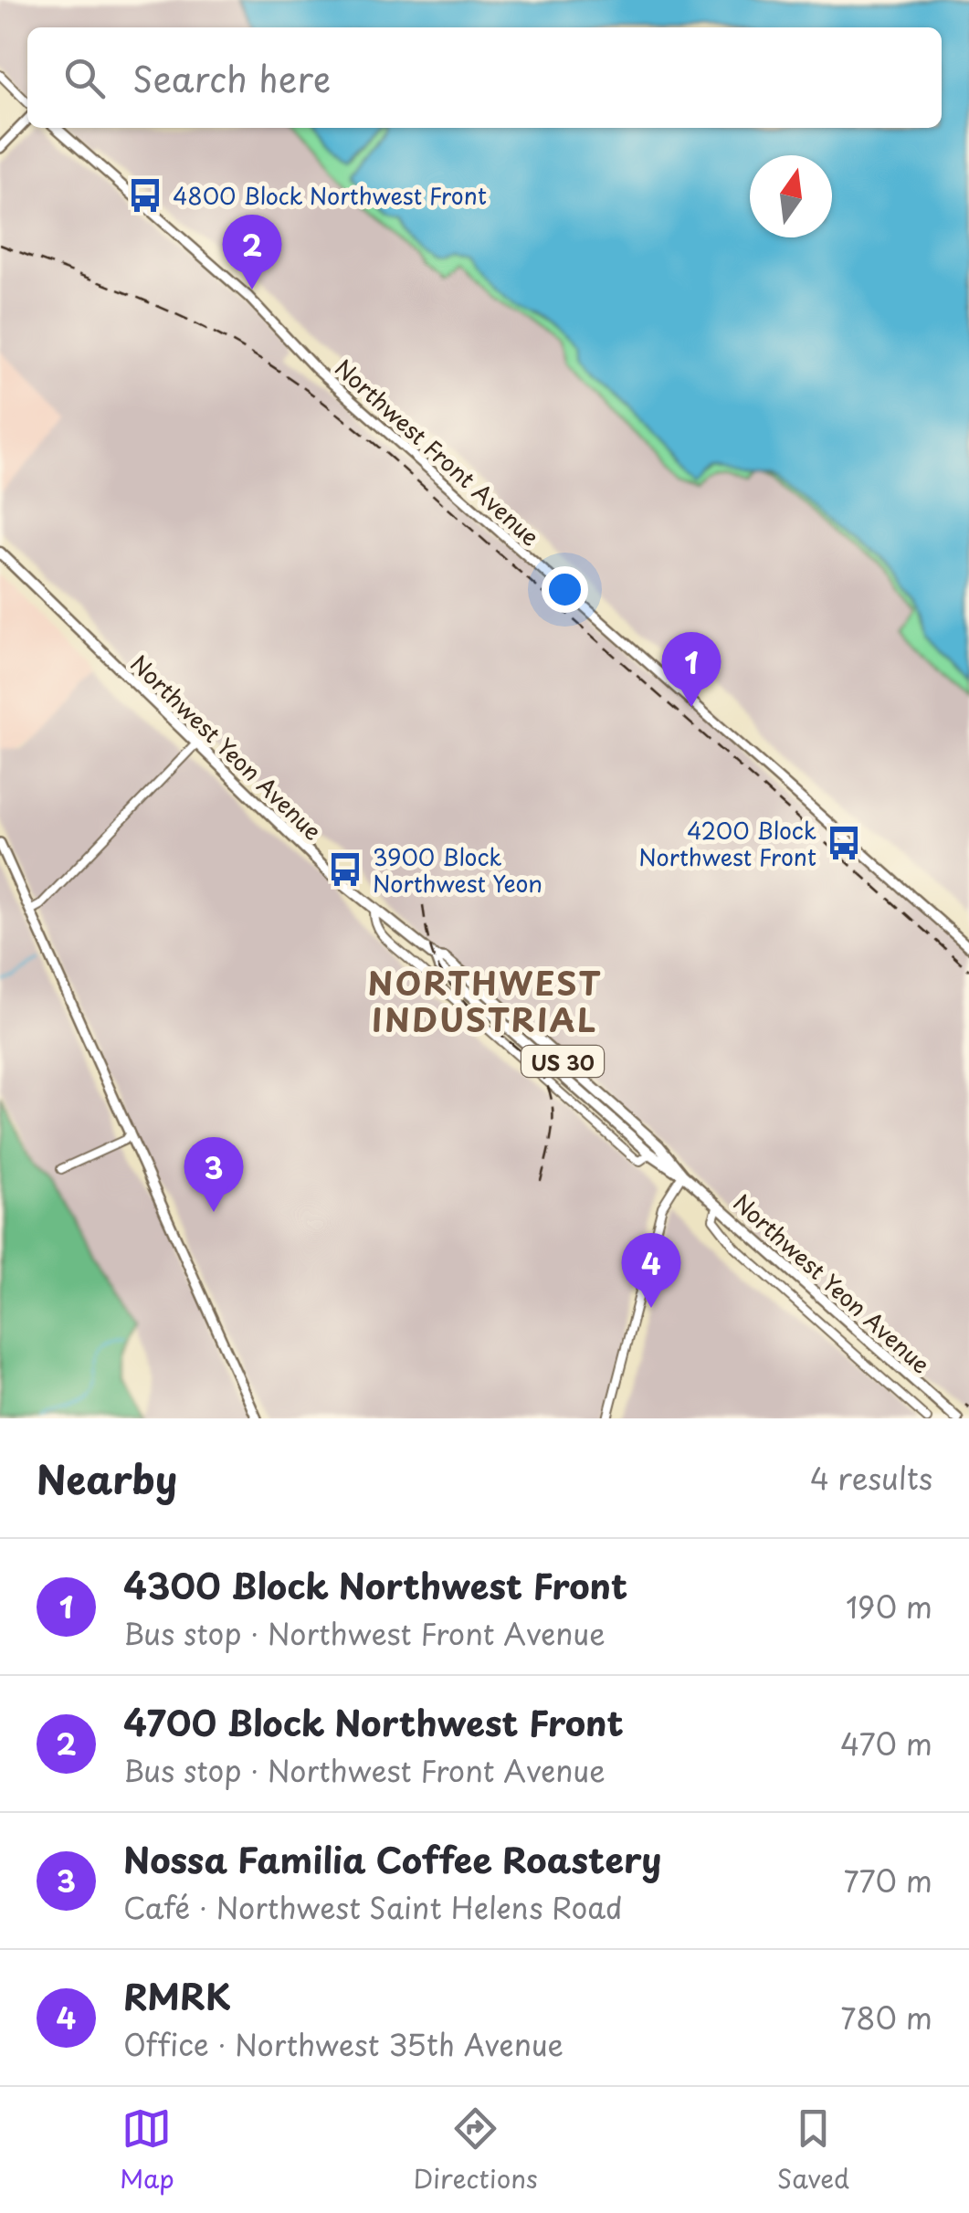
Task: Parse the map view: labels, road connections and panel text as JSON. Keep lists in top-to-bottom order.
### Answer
{
  "streets": {
    "highway": ["Northwest Yeon Avenue", "US 30"],
    "main road": ["Northwest Front Avenue"]
  },
  "districts": ["NORTHWEST INDUSTRIAL"],
  "places": {
    "bus stop": ["4800 Block Northwest Front", "4200 Block Northwest Front", "3900 Block Northwest Yeon"]
  },
  "north": "top",
  "page": {
    "search": "Search here",
    "pins": [
      "2",
      "1",
      "3",
      "4"
    ],
    "heading": ["Nearby", "4 results"],
    "list": [
      {
        "mark": "1",
        "name": "4300 Block Northwest Front",
        "note": "Bus stop · Northwest Front Avenue",
        "value": "190 m"
      },
      {
        "mark": "2",
        "name": "4700 Block Northwest Front",
        "note": "Bus stop · Northwest Front Avenue",
        "value": "470 m"
      },
      {
        "mark": "3",
        "name": "Nossa Familia Coffee Roastery",
        "note": "Café · Northwest Saint Helens Road",
        "value": "770 m"
      },
      {
        "mark": "4",
        "name": "RMRK",
        "note": "Office · Northwest 35th Avenue",
        "value": "780 m"
      }
    ],
    "nav": ["Map", "Directions", "Saved"]
  }
}
